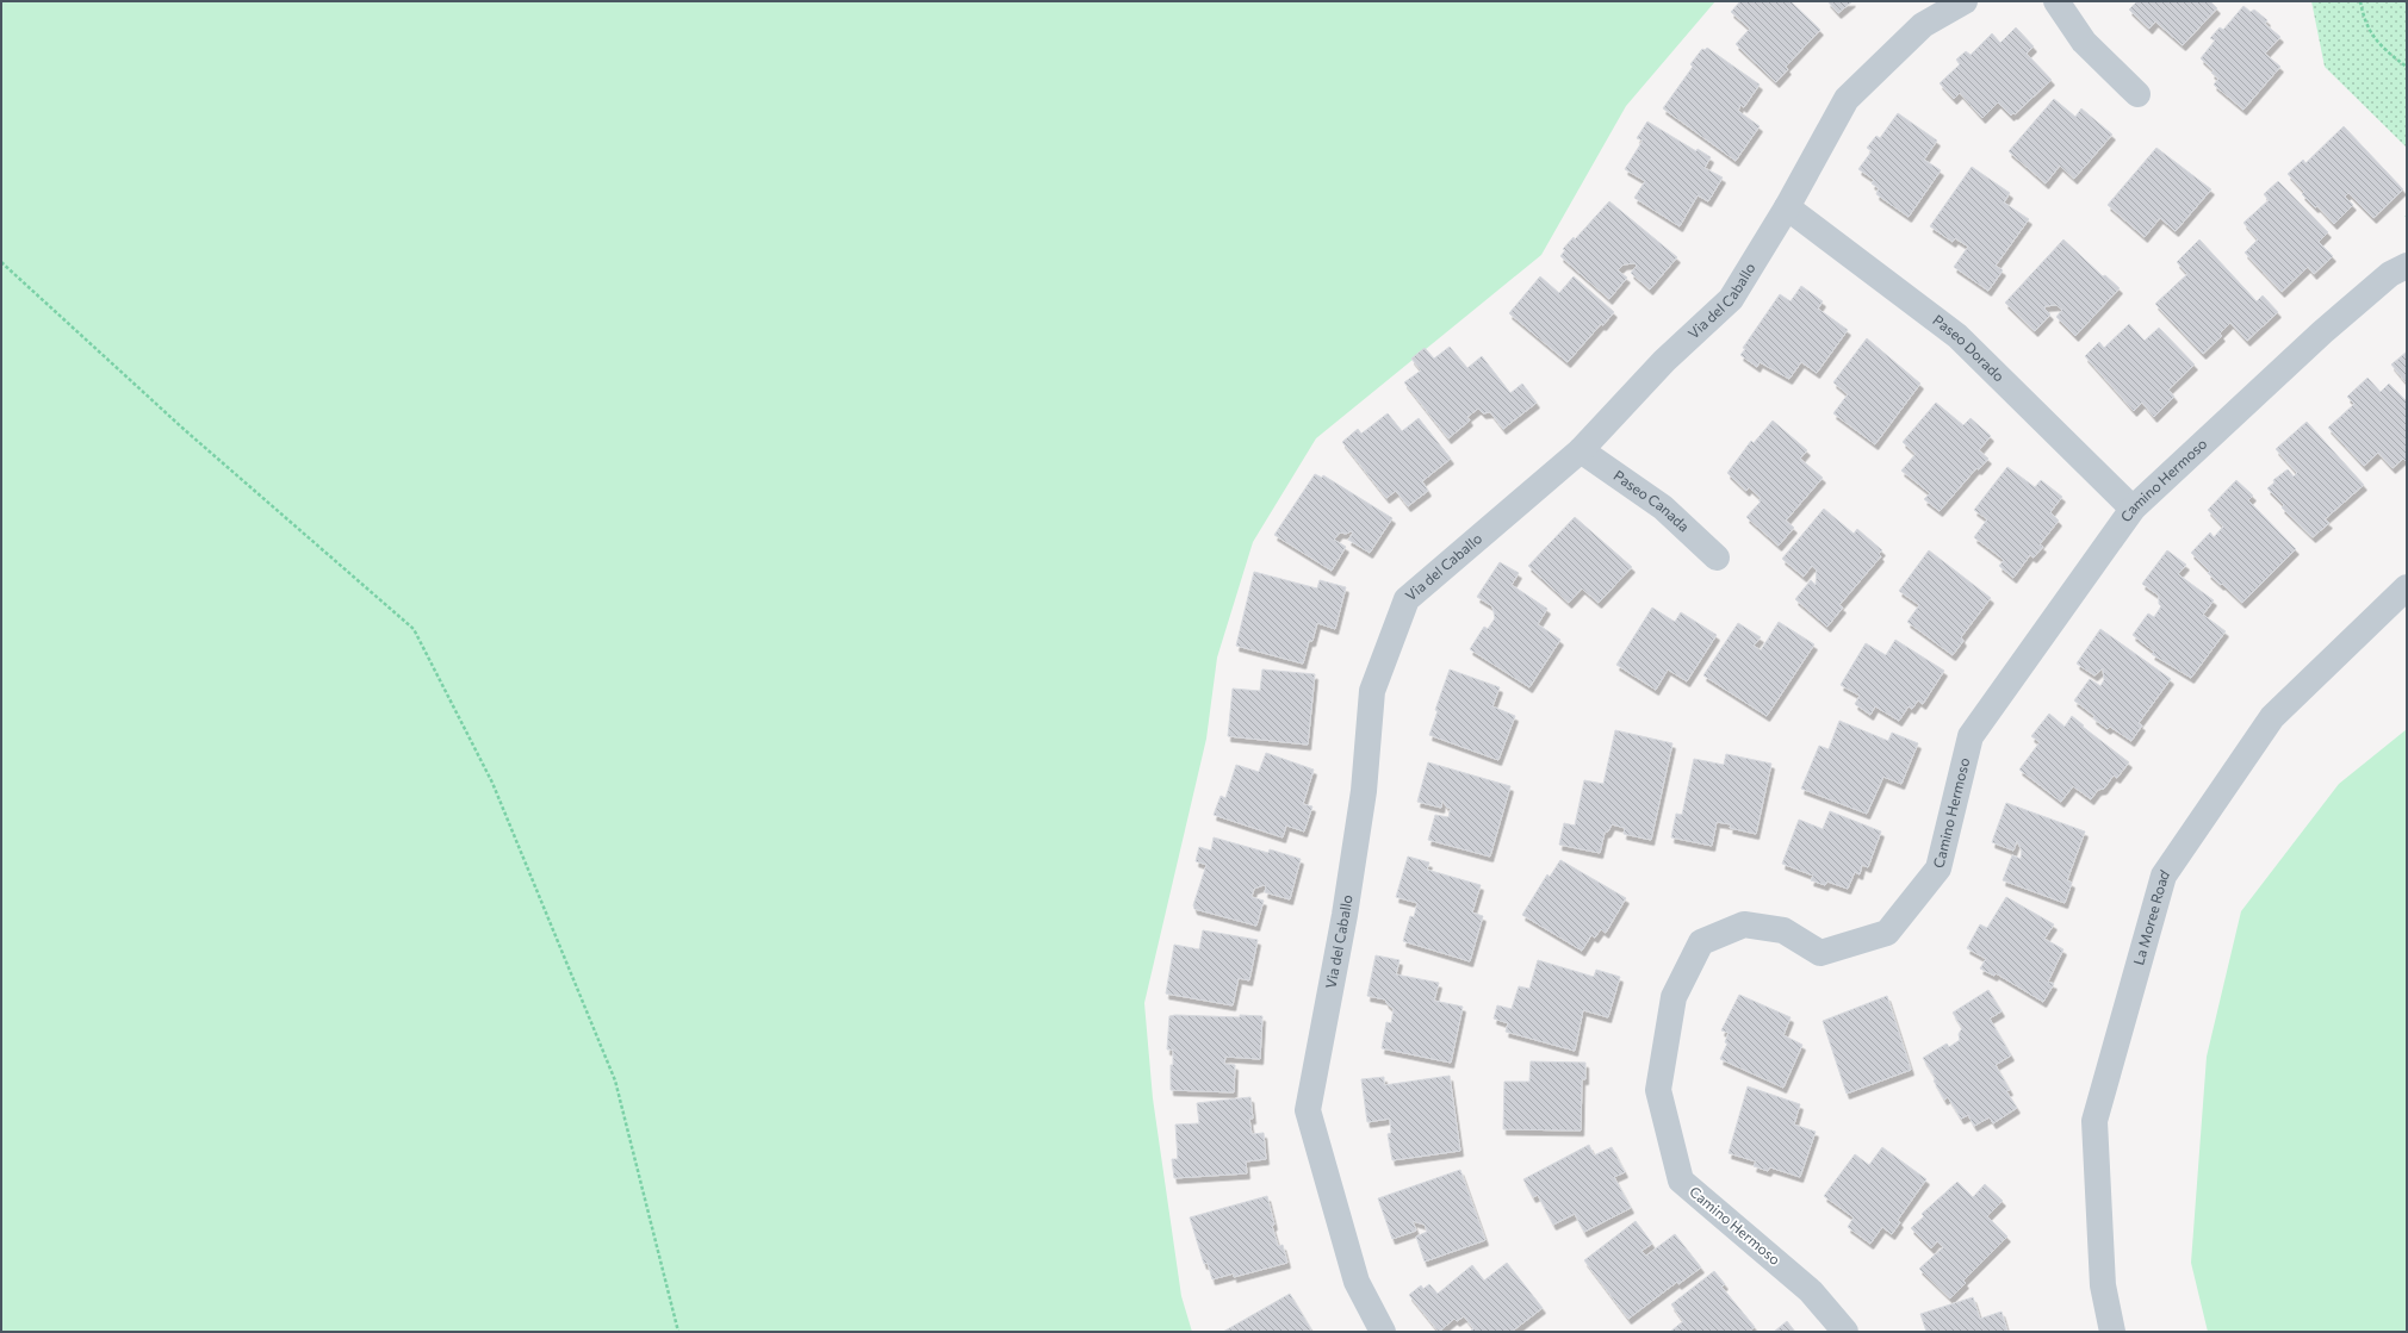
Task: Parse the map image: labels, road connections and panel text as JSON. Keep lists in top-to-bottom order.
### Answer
{
  "streets": {
    "street": [
      "Via del Caballo",
      "Paseo Dorado",
      "Camino Hermoso",
      "Paseo Canada",
      "La Moree Road"
    ]
  },
  "crossings": [
    ["Via del Caballo", "Paseo Dorado"],
    ["Via del Caballo", "Paseo Canada"],
    ["Paseo Dorado", "Camino Hermoso"]
  ]
}
